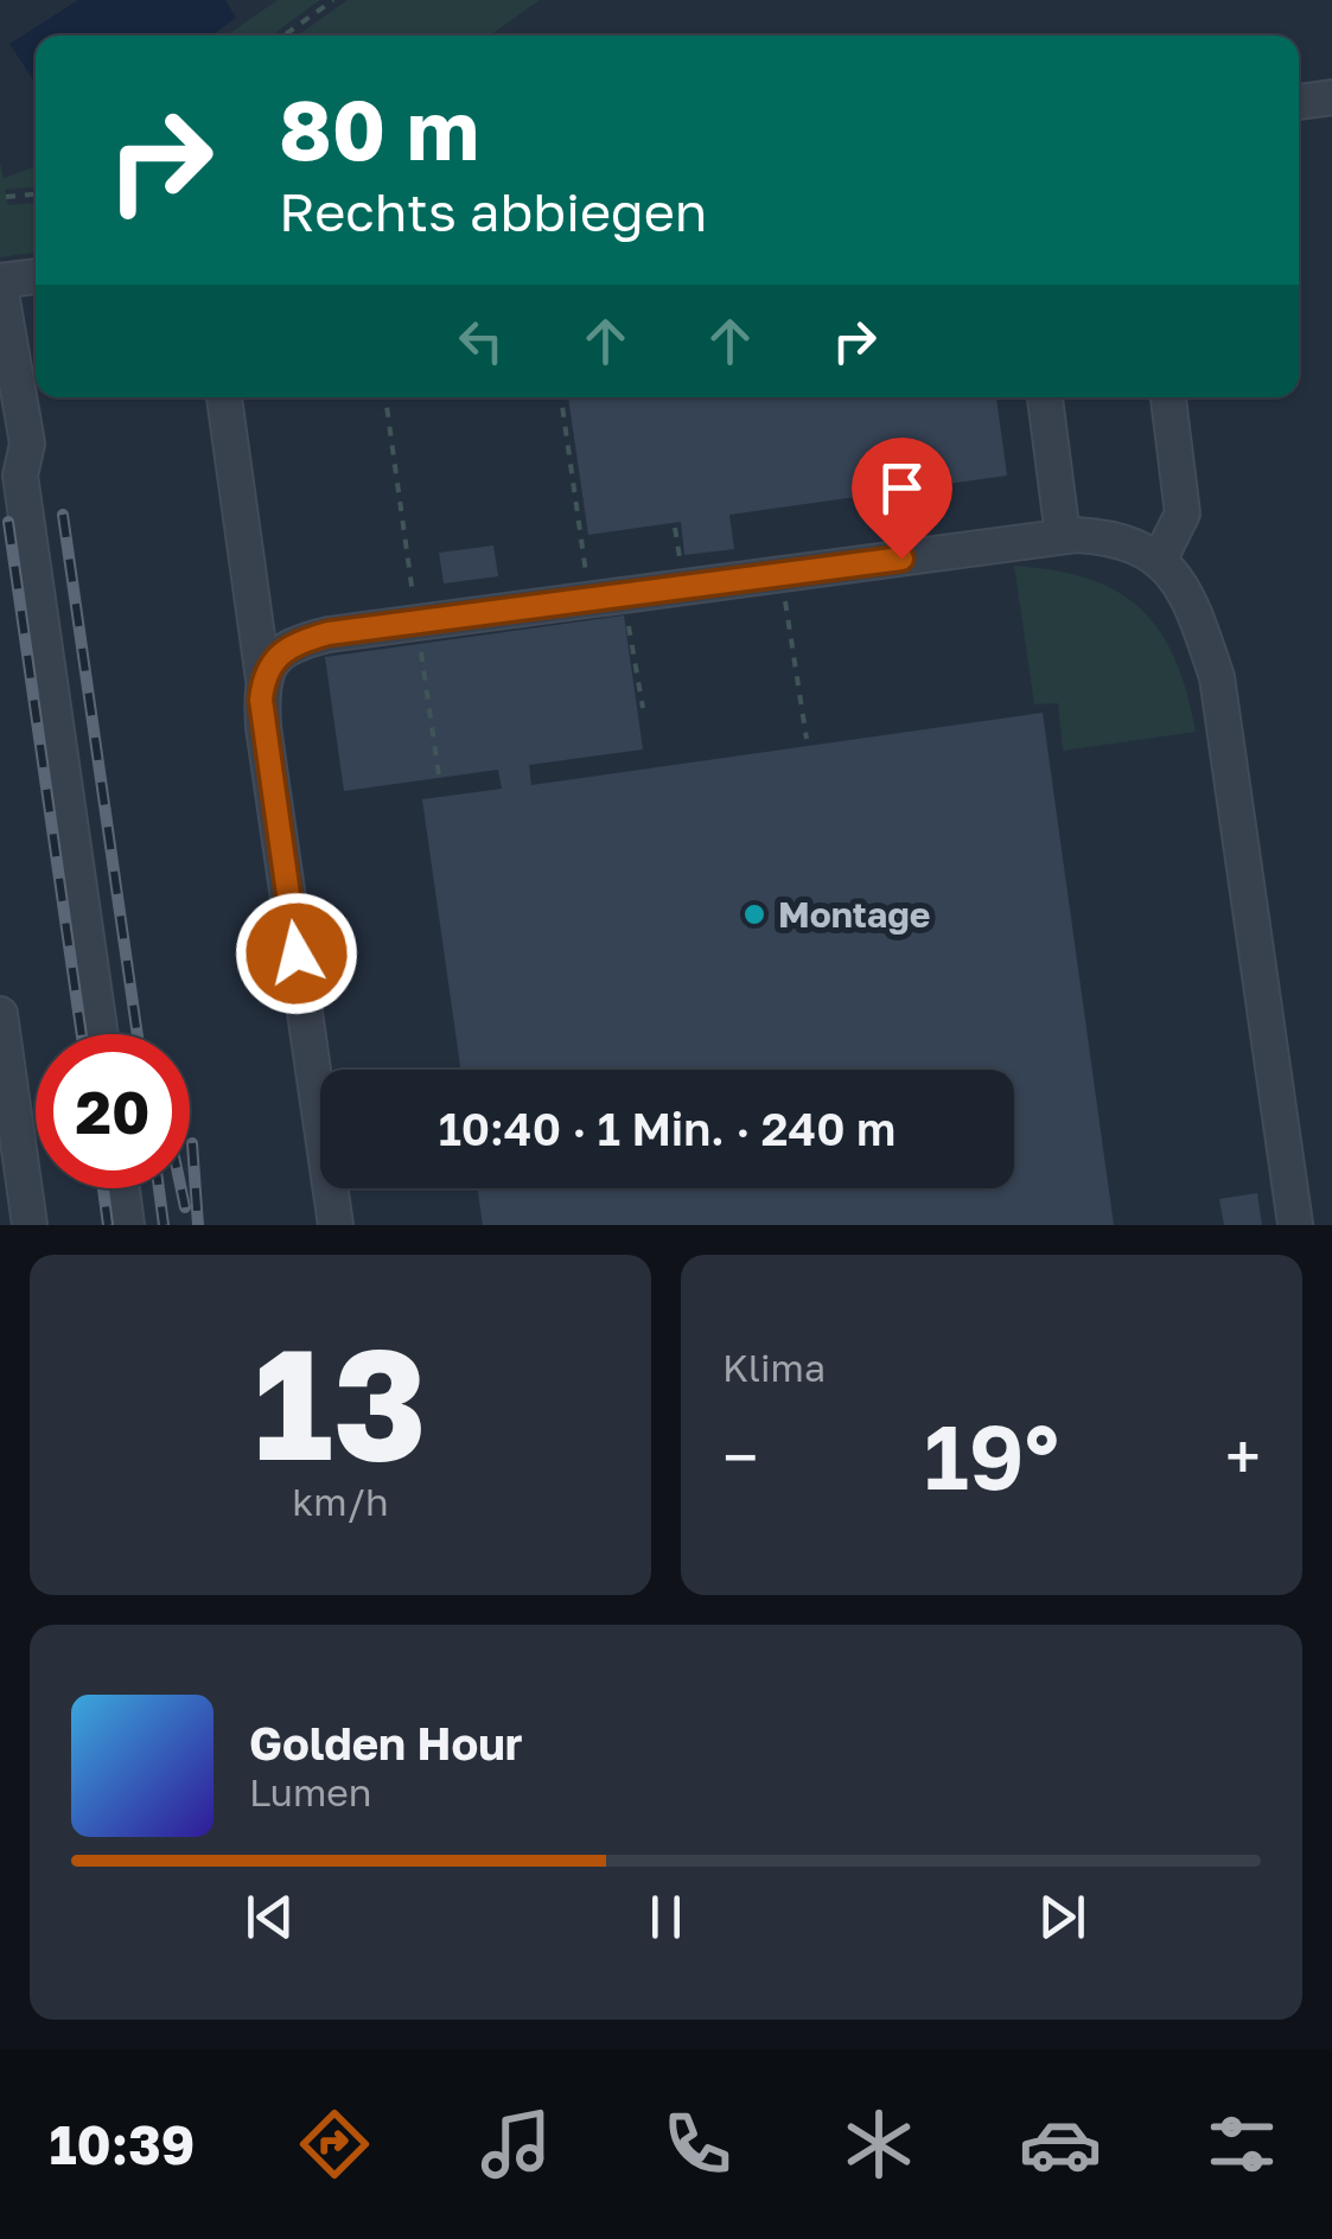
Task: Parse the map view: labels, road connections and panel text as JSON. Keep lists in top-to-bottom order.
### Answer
{
  "places": ["Montage"],
  "page": {
    "turn": ["80 m", "Rechts abbiegen"],
    "limit": "20",
    "trip": "10:40 · 1 Min. · 240 m",
    "tile": [
      ["13", "km/h"],
      "Klima"
    ],
    "heat": ["−", "19°", "+"],
    "song": ["Golden Hour", "Lumen"],
    "tabs": "10:39"
  }
}
